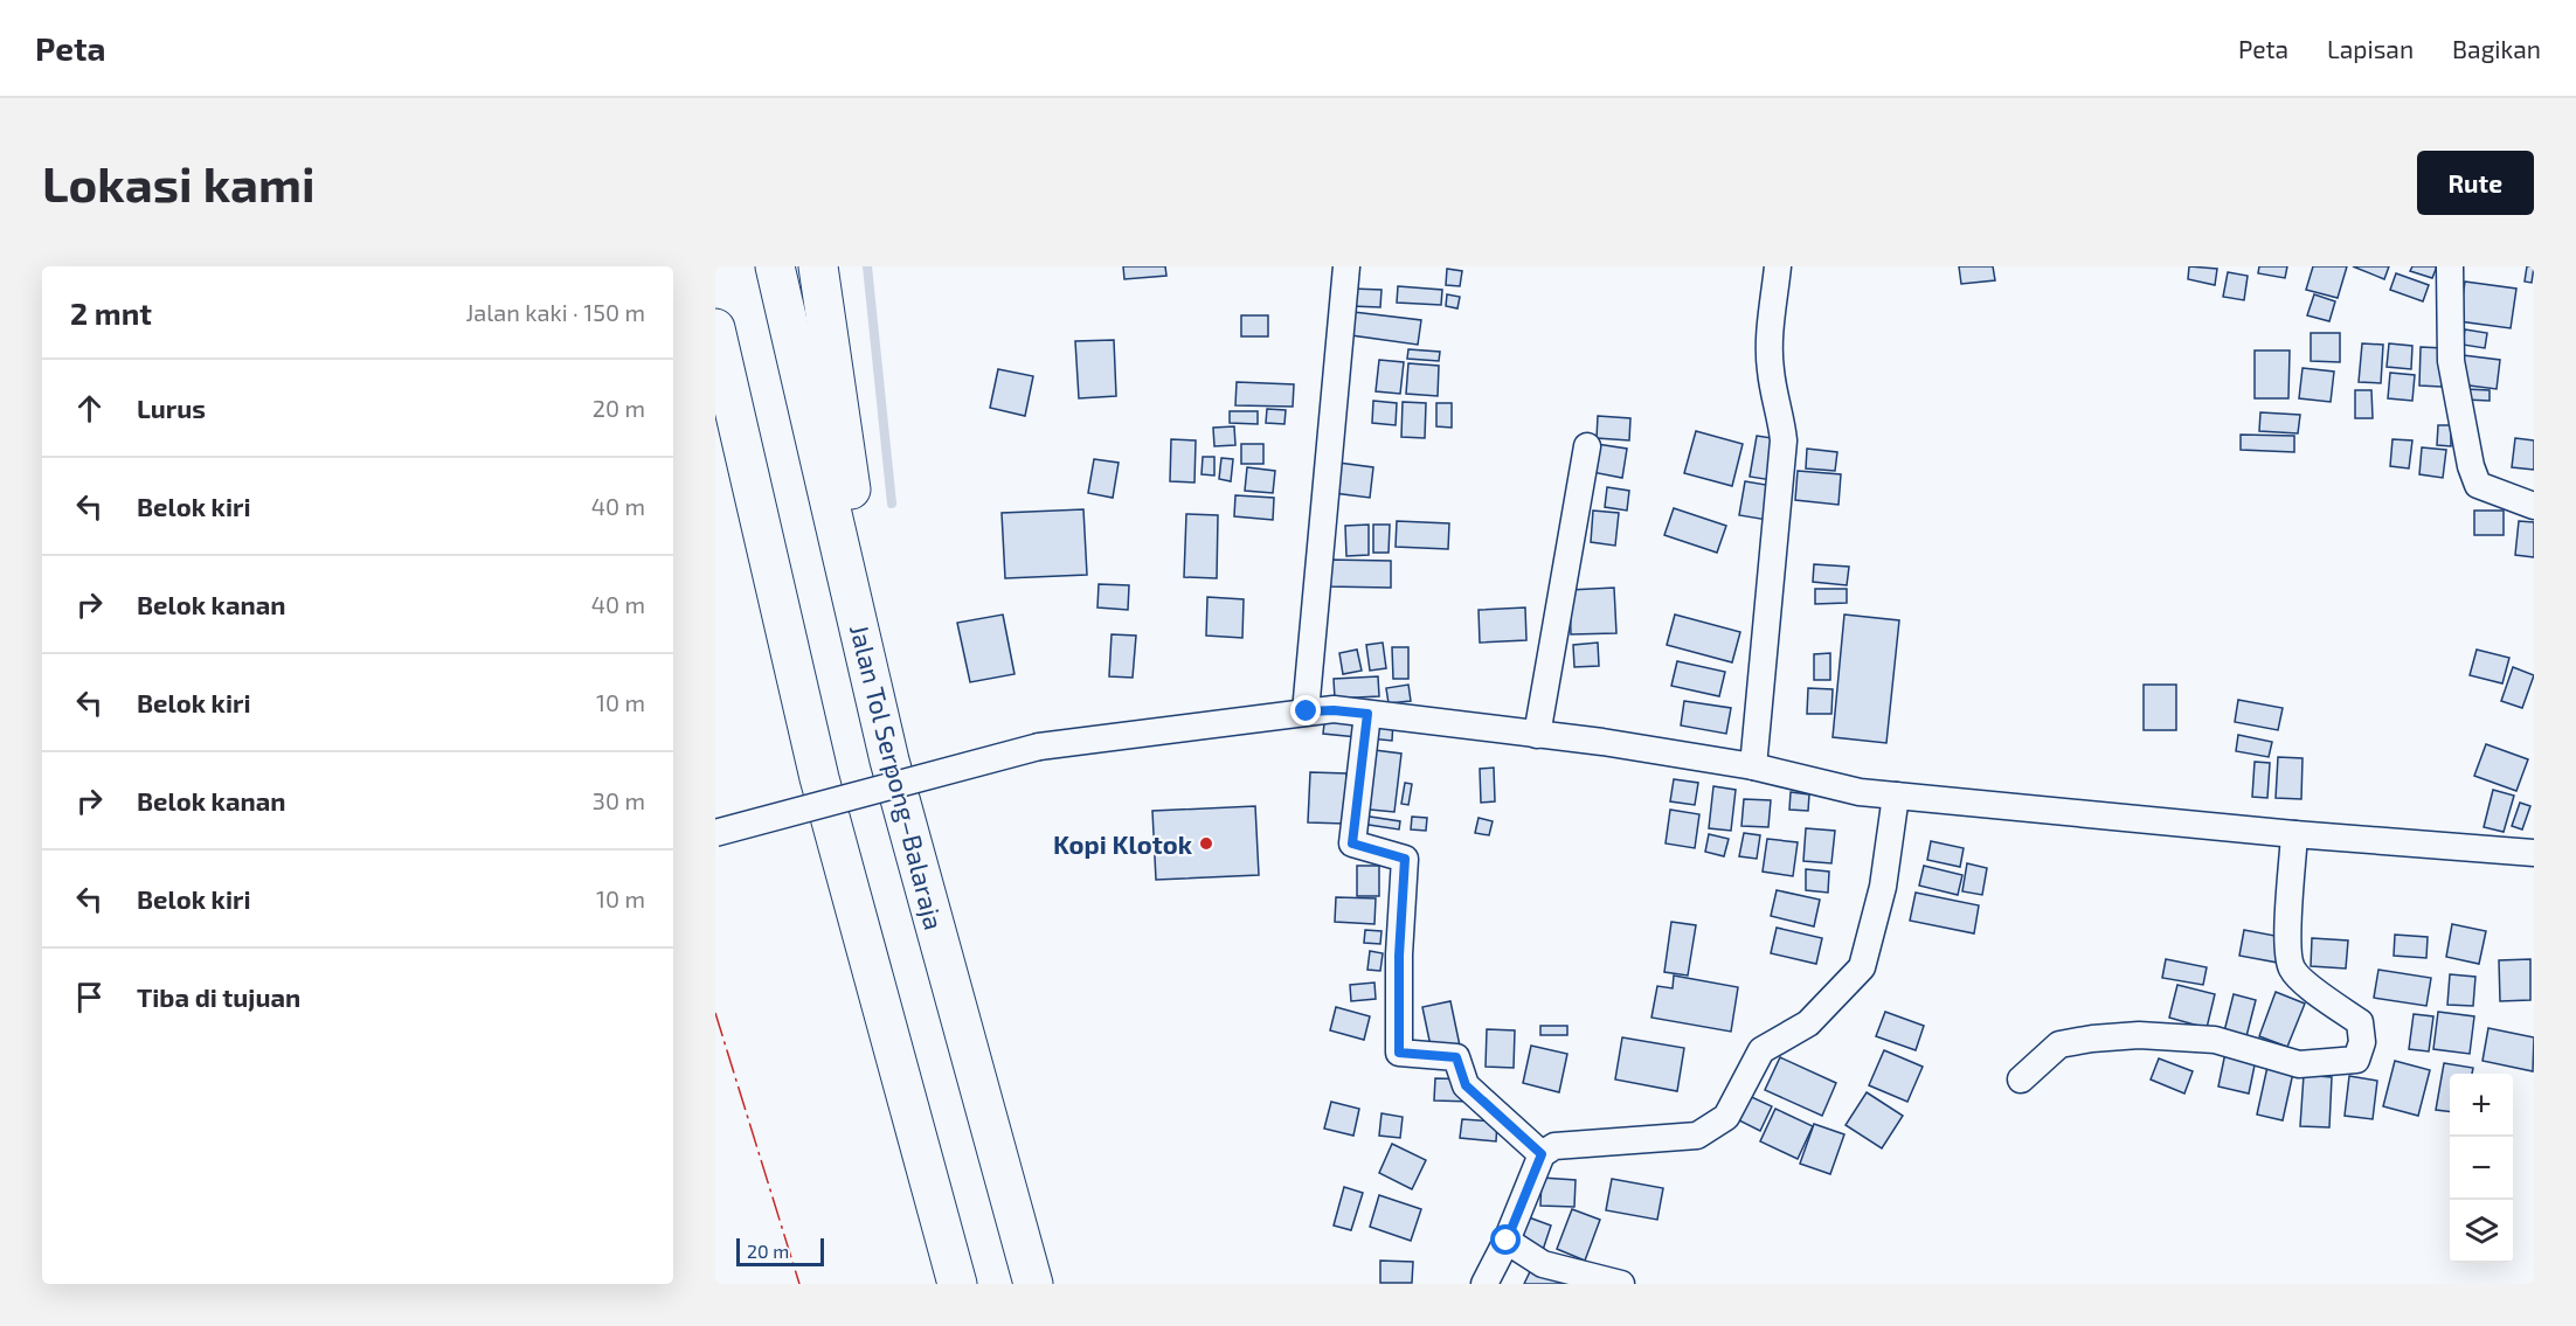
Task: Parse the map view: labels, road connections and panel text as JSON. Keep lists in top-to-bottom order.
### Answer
{
  "streets": {
    "highway": ["Jalan Tol Serpong–Balaraja"]
  },
  "places": ["Kopi Klotok"],
  "scale_bar": "20 m",
  "page": {
    "header": "Peta",
    "nav": ["Peta", "Lapisan", "Bagikan"],
    "buttons": "Rute",
    "title": "Lokasi kami",
    "heading": ["2 mnt", "Jalan kaki · 150 m"],
    "list": [
      ["Lurus", "20 m"],
      ["Belok kiri", "40 m"],
      ["Belok kanan", "40 m"],
      ["Belok kiri", "10 m"],
      ["Belok kanan", "30 m"],
      ["Belok kiri", "10 m"],
      "Tiba di tujuan"
    ],
    "map_buttons": ["+", "−"],
    "scale": "20 m"
  }
}
